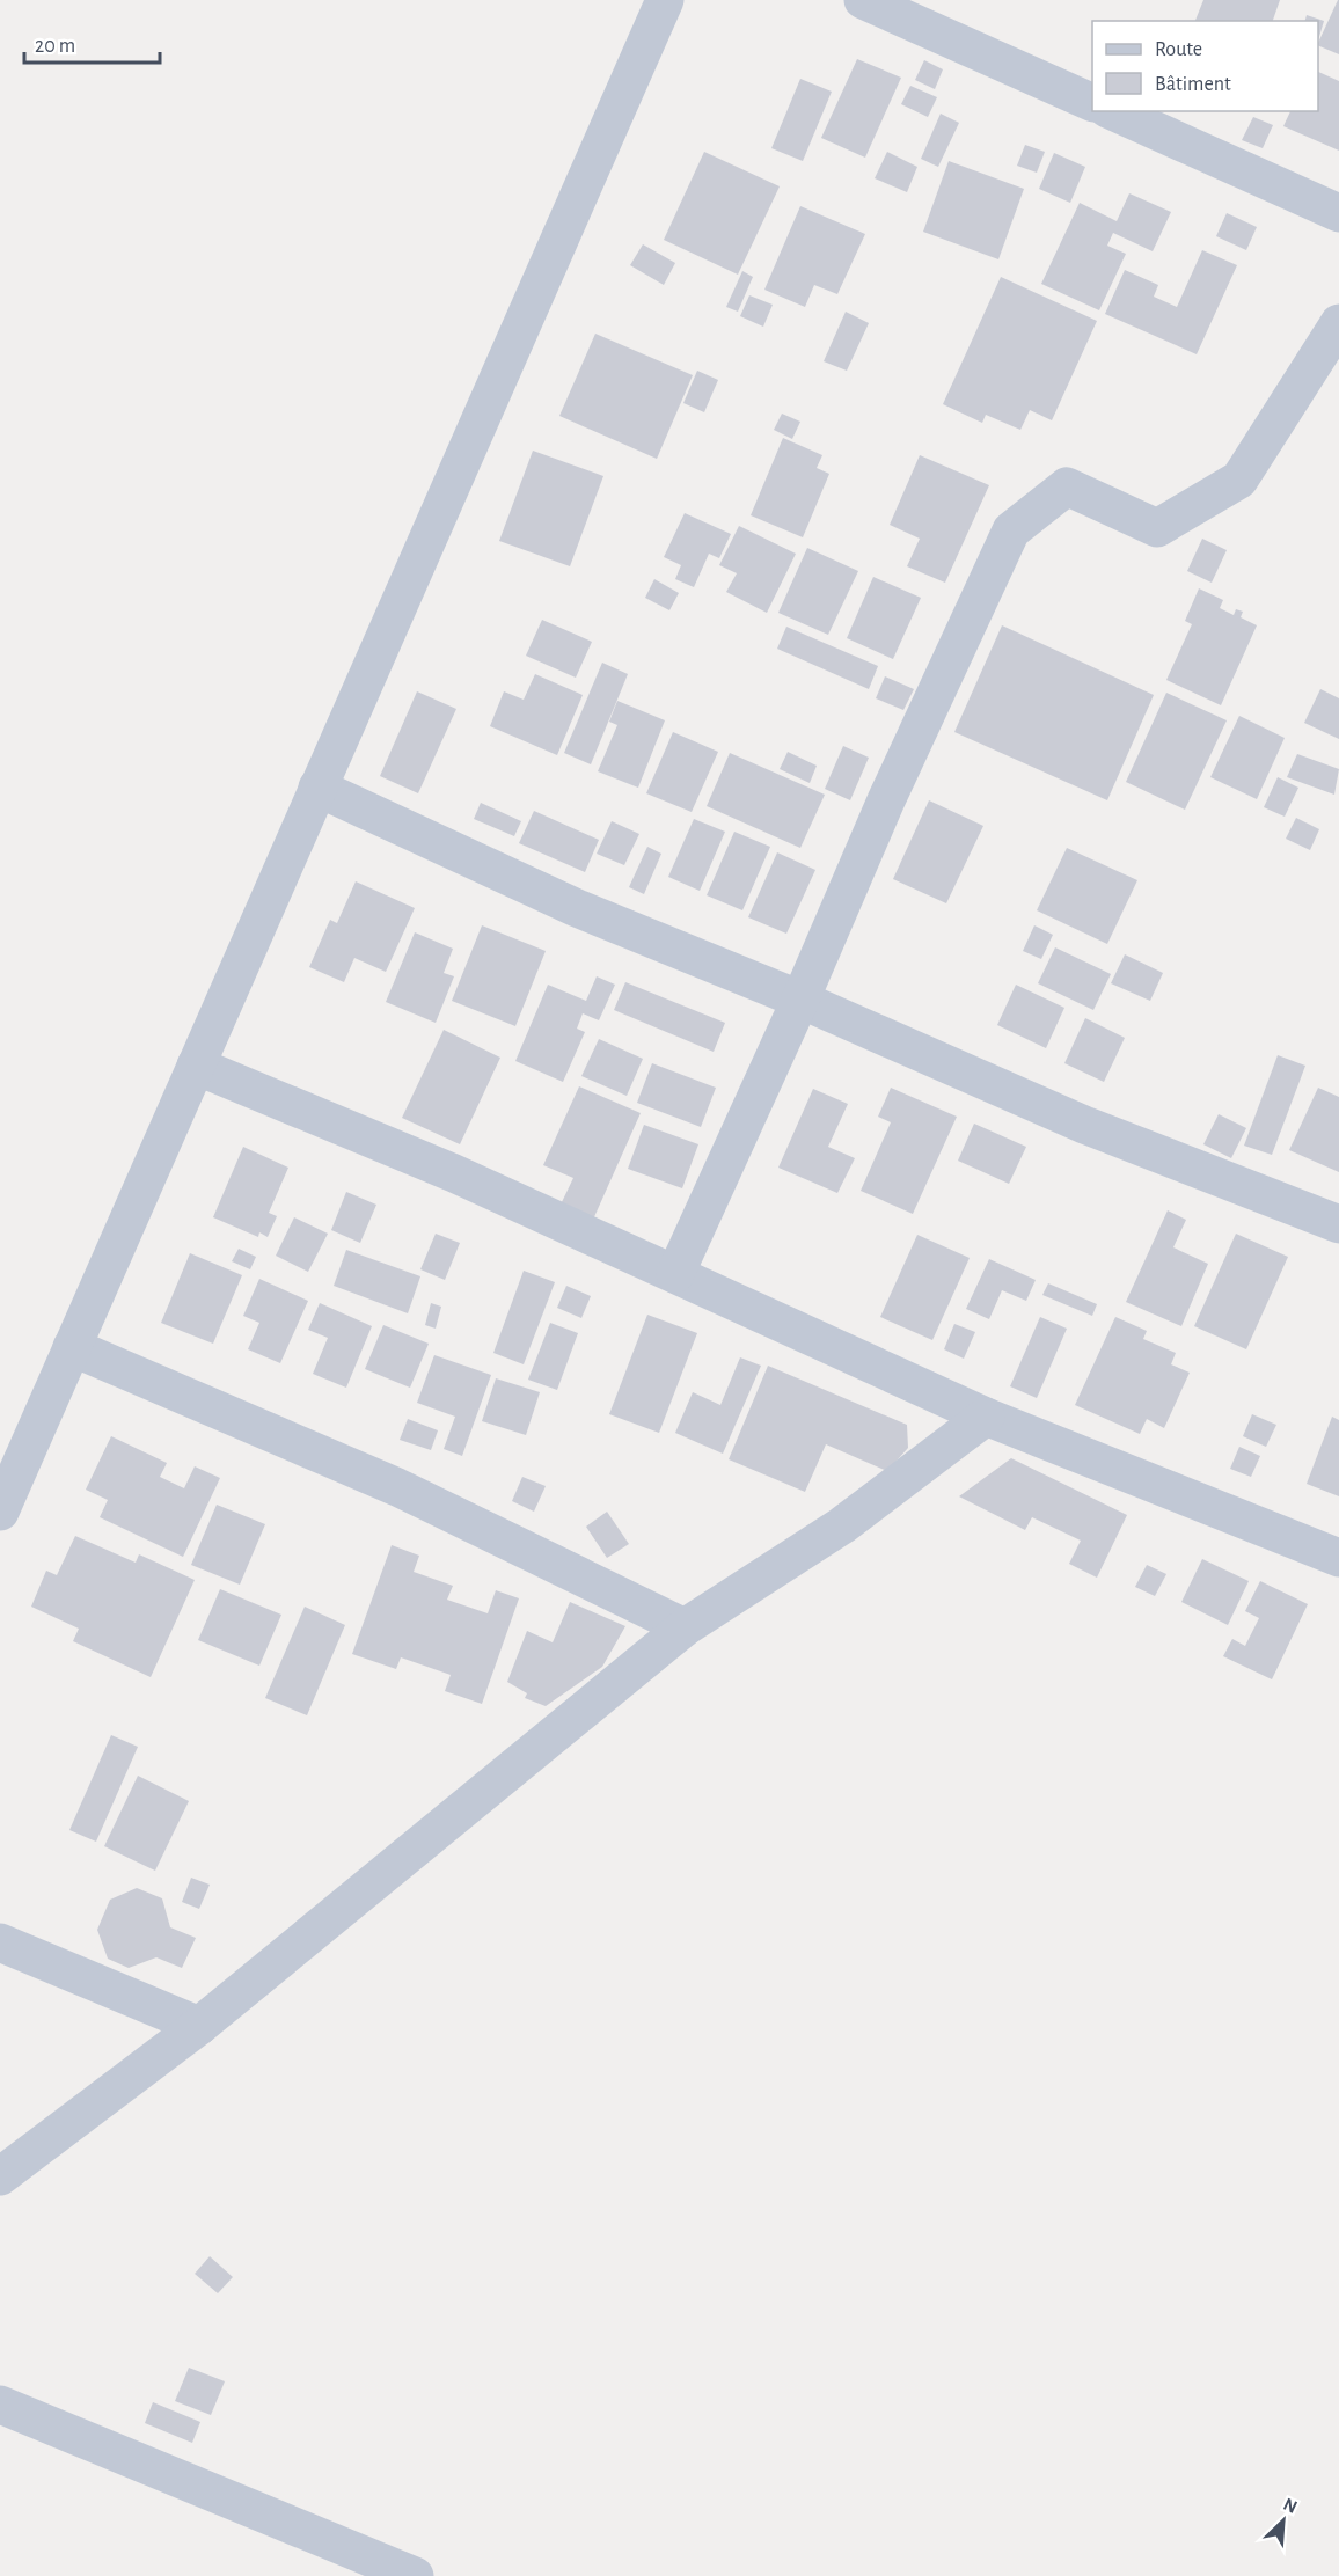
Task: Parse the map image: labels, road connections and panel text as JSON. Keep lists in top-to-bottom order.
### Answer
{
  "legend": ["Route", "Bâtiment"],
  "scale_bar": "20 m",
  "north": "top right"
}
